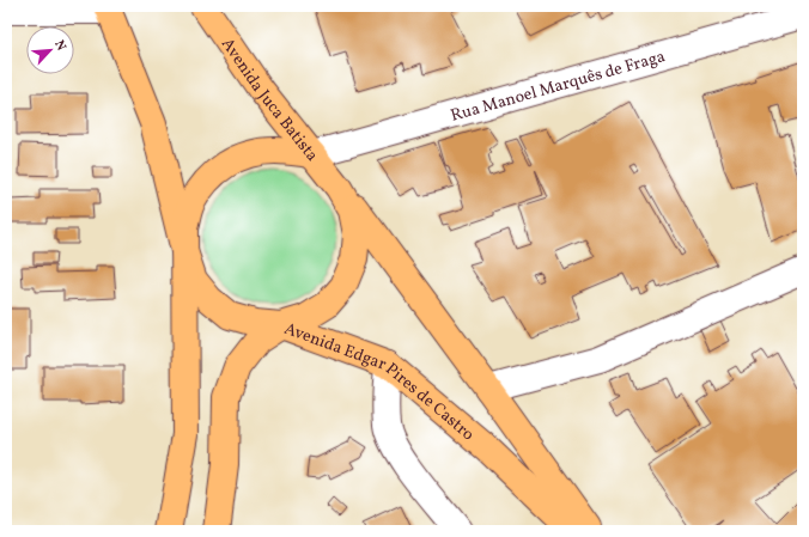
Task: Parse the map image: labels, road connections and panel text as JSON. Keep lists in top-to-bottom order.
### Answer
{
  "streets": {
    "main road": ["Avenida Juca Batista", "Avenida Edgar Pires de Castro"],
    "street": ["Rua Manoel Marquês de Fraga"]
  },
  "crossings": [
    ["Rua Manoel Marquês de Fraga", "Avenida Juca Batista"],
    ["Avenida Juca Batista", "Avenida Edgar Pires de Castro"]
  ],
  "north": "top right"
}
